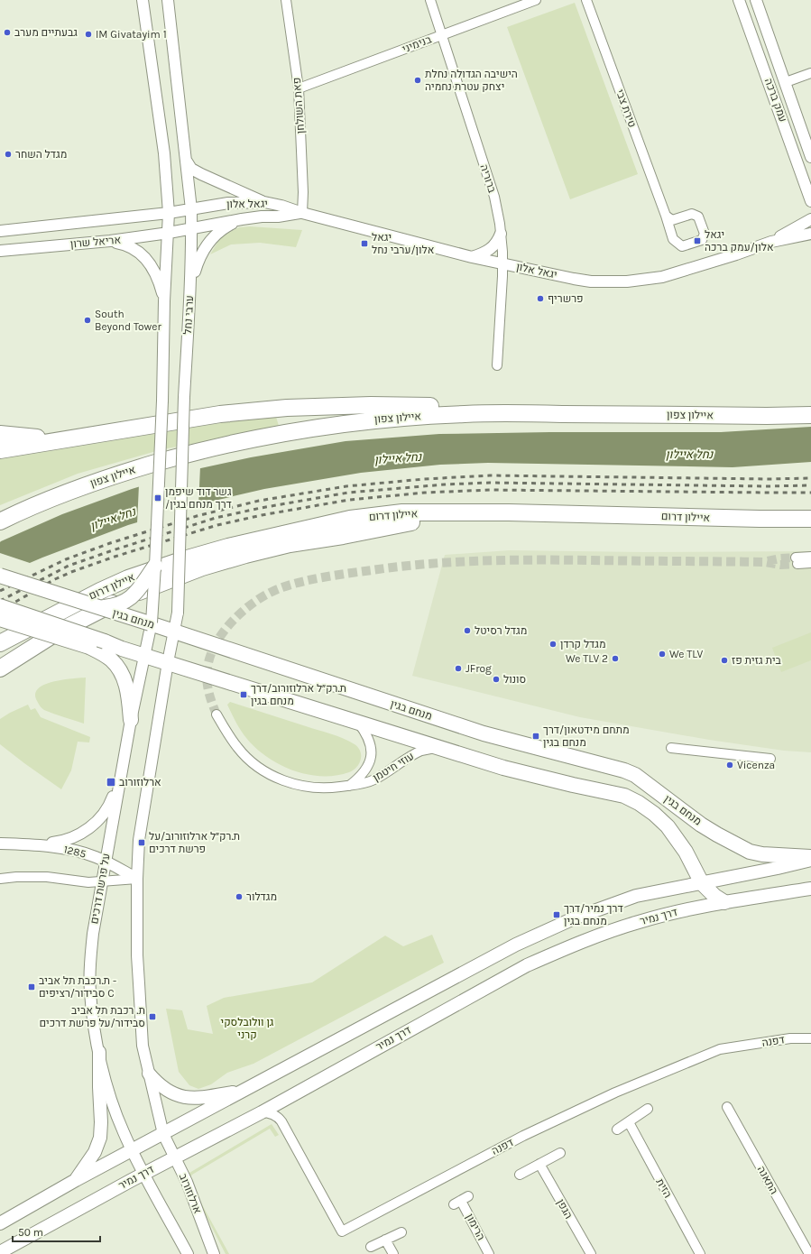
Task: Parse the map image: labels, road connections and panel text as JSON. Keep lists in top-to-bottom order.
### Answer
{
  "streets": {
    "highway": ["איילון צפון", "איילון דרום"],
    "main road": ["מנחם בגין", "דרך נמיר"],
    "street": [
      "בנימיני",
      "עמק ברכה",
      "פאת השולחן",
      "טירת צבי",
      "ברוריה",
      "יגאל אלון",
      "אריאל שרון",
      "ערבי נחל",
      "עוזי חיטמן",
      "1285",
      "על פרשת דרכים",
      "דפנה",
      "התאנה",
      "הזית",
      "ארלוזורוב",
      "הגפן",
      "הרימון"
    ]
  },
  "crossings": [
    ["בנימיני", "פאת השולחן"],
    ["בנימיני", "ברוריה"],
    ["פאת השולחן", "יגאל אלון"],
    ["ברוריה", "יגאל אלון"],
    ["יגאל אלון", "אריאל שרון"],
    ["יגאל אלון", "ערבי נחל"],
    ["אריאל שרון", "ערבי נחל"],
    ["ערבי נחל", "מנחם בגין"],
    ["מנחם בגין", "עוזי חיטמן"],
    ["מנחם בגין", "על פרשת דרכים"],
    ["מנחם בגין", "דרך נמיר"],
    ["1285", "על פרשת דרכים"],
    ["דרך נמיר", "דפנה"],
    ["דרך נמיר", "ארלוזורוב"]
  ],
  "water": ["נחל איילון"],
  "parks": ["גן וולובלסקי קרני"],
  "places": {
    "other": [
      "גבעתיים מערב",
      "IM Givatayim 1",
      "הישיבה הגדולה נחלת יצחק עטרת נחמיה",
      "מגדל השחר",
      "פרשריף",
      "South Beyond Tower",
      "מגדל רסיטל",
      "מגדל קרדן",
      "We TLV",
      "We TLV 2",
      "בית גזית פז",
      "JFrog",
      "סונול",
      "Vicenza",
      "מגדלור"
    ],
    "transit": [
      "יגאל אלון/עמק ברכה",
      "יגאל אלון/ערבי נחל",
      "גשר דוד שיפמן /דרך מנחם בגין",
      "ת.רק״ל ארלוזורוב/דרך מנחם בגין",
      "מתחם מידטאון/דרך מנחם בגין",
      "ארלוזורוב",
      "ת.רק״ל ארלוזורוב/על פרשת דרכים",
      "דרך נמיר/דרך מנחם בגין",
      "ת.רכבת תל אביב - סבידור/רציפים C",
      "ת. רכבת תל אביב סבידור/על פרשת דרכים"
    ]
  },
  "scale_bar": "50 m"
}
